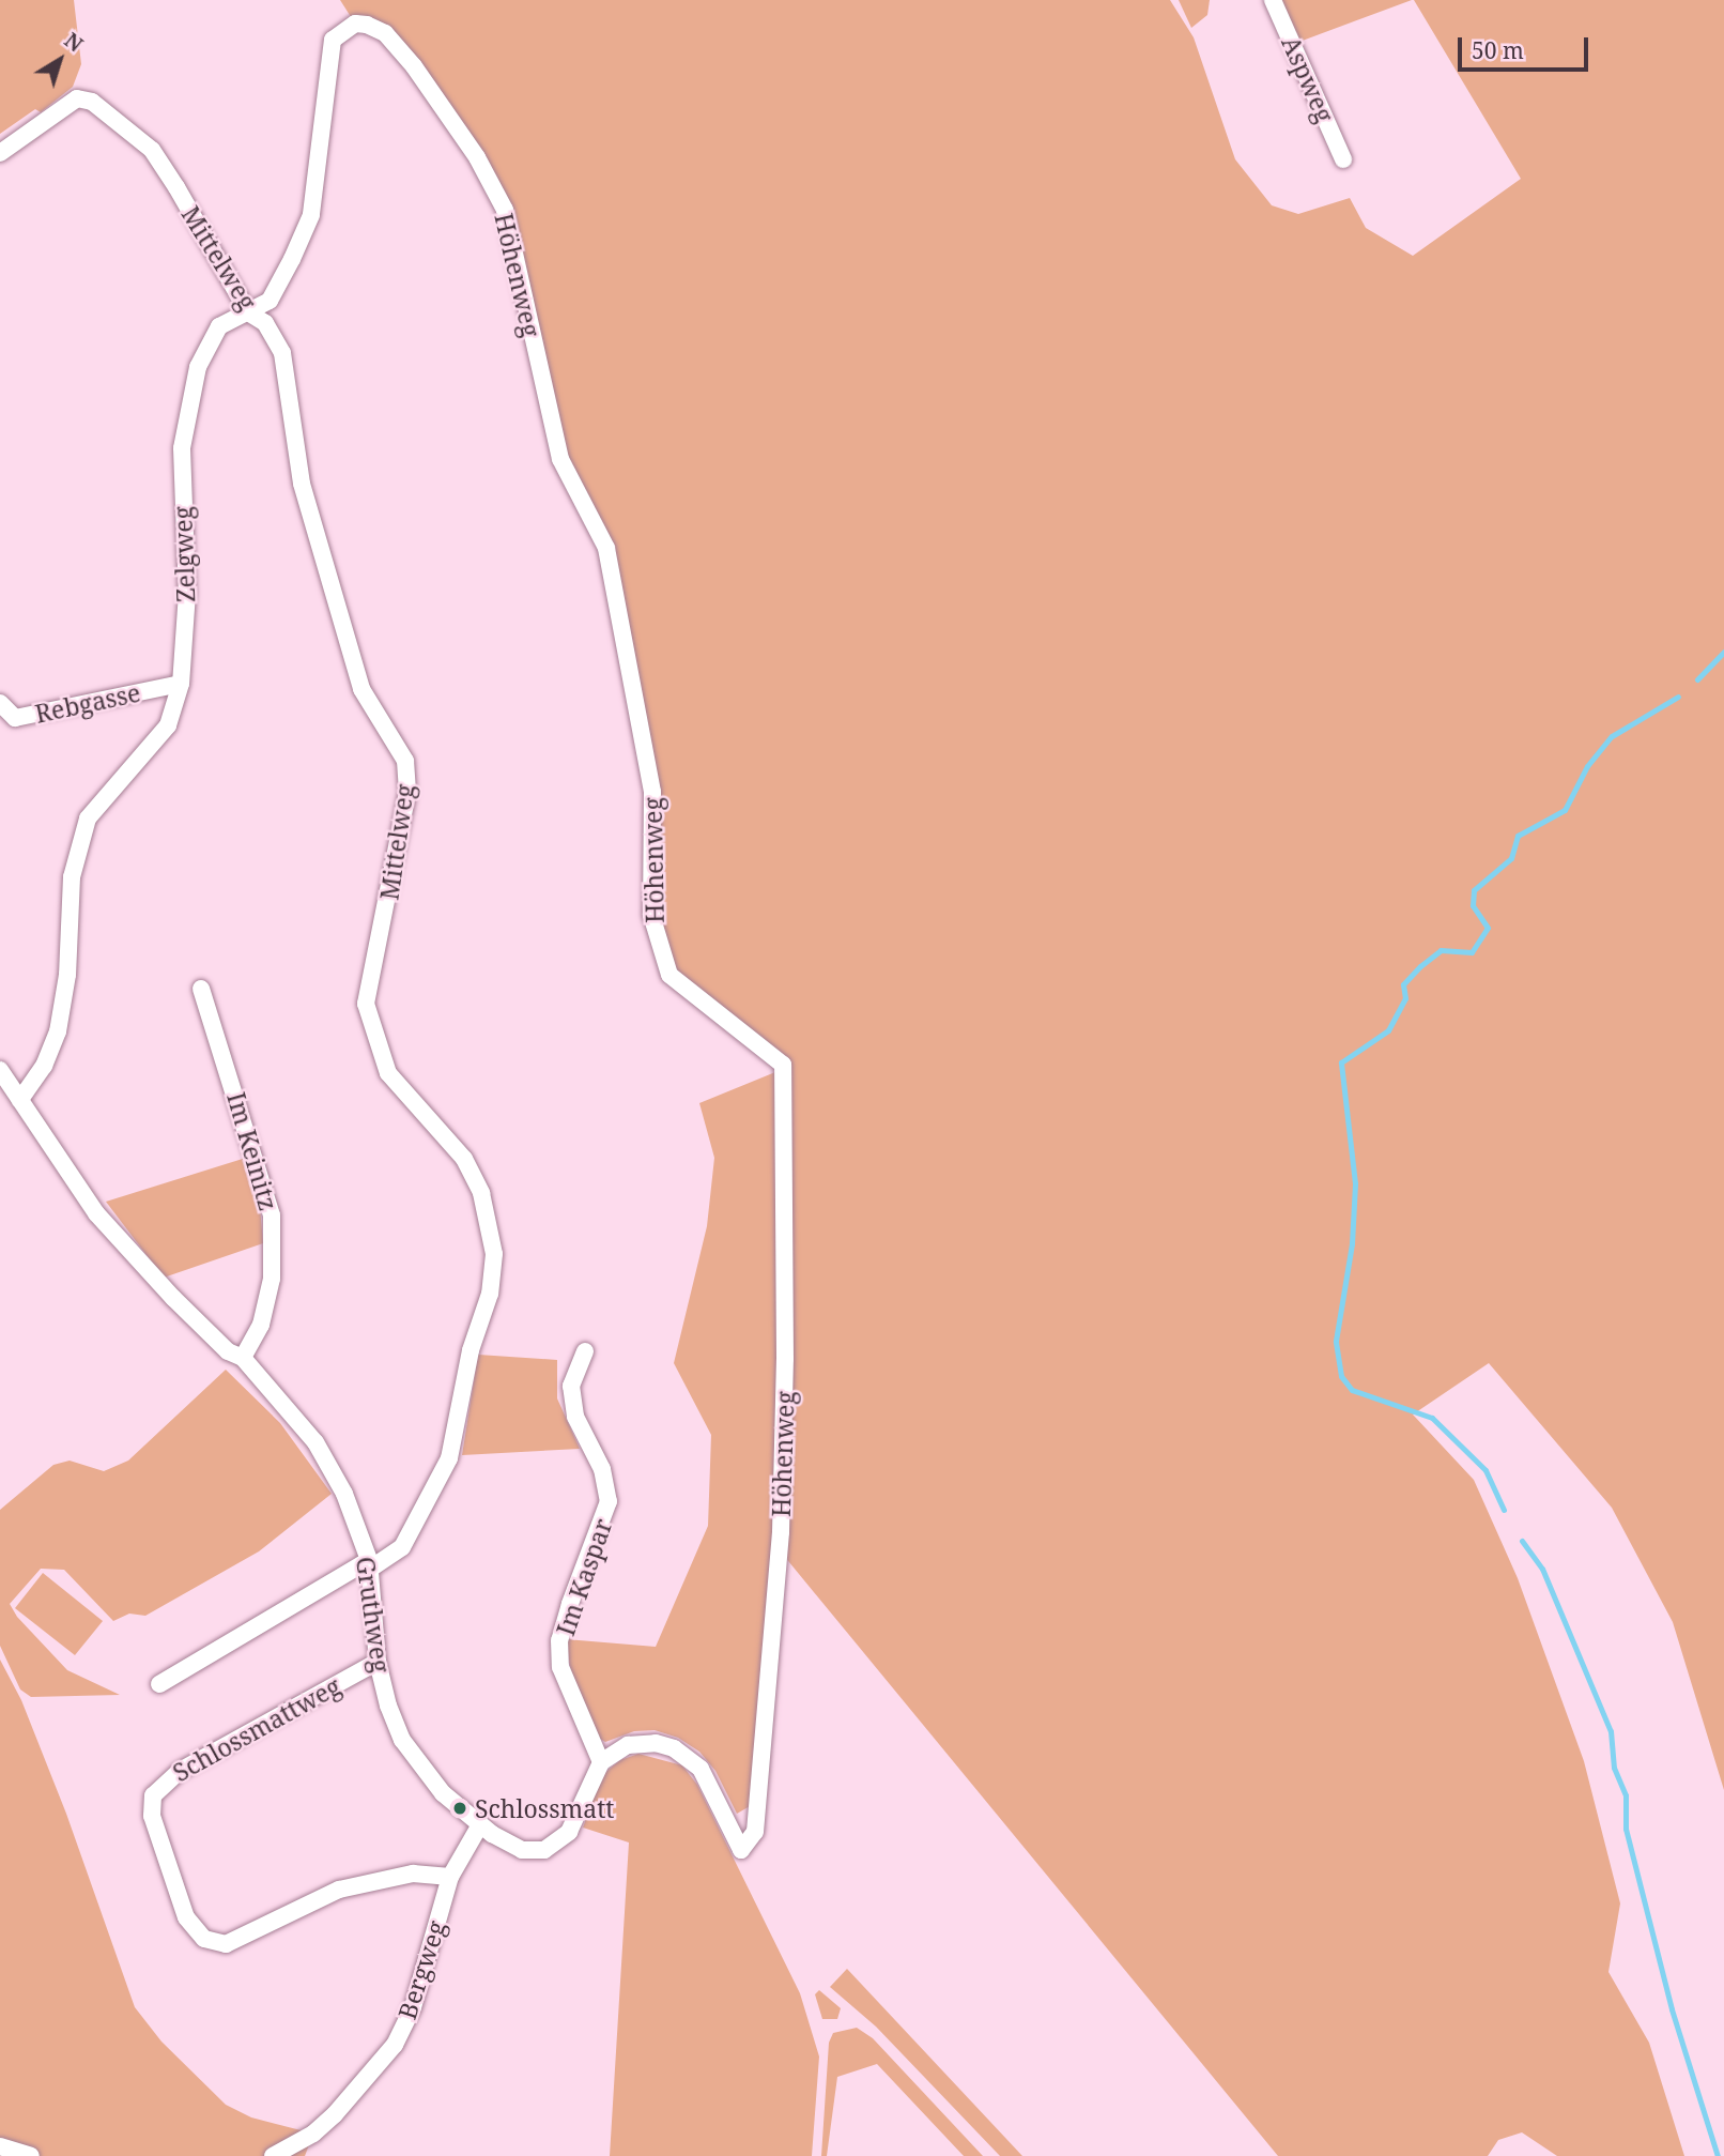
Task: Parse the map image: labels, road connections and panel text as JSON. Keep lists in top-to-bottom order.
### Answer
{
  "streets": {
    "street": [
      "Aspweg",
      "Mittelweg",
      "Höhenweg",
      "Zelgweg",
      "Rebgasse",
      "Im Keinitz",
      "Im Kaspar",
      "Gruthweg",
      "Schlossmattweg",
      "Bergweg"
    ]
  },
  "crossings": [
    ["Mittelweg", "Zelgweg"],
    ["Mittelweg", "Gruthweg"],
    ["Höhenweg", "Zelgweg"],
    ["Höhenweg", "Im Kaspar"],
    ["Höhenweg", "Gruthweg"],
    ["Zelgweg", "Rebgasse"],
    ["Zelgweg", "Gruthweg"],
    ["Im Keinitz", "Gruthweg"],
    ["Im Kaspar", "Gruthweg"],
    ["Gruthweg", "Schlossmattweg"],
    ["Gruthweg", "Bergweg"],
    ["Schlossmattweg", "Bergweg"]
  ],
  "places": ["Schlossmatt"],
  "scale_bar": "50 m",
  "north": "top right"
}
